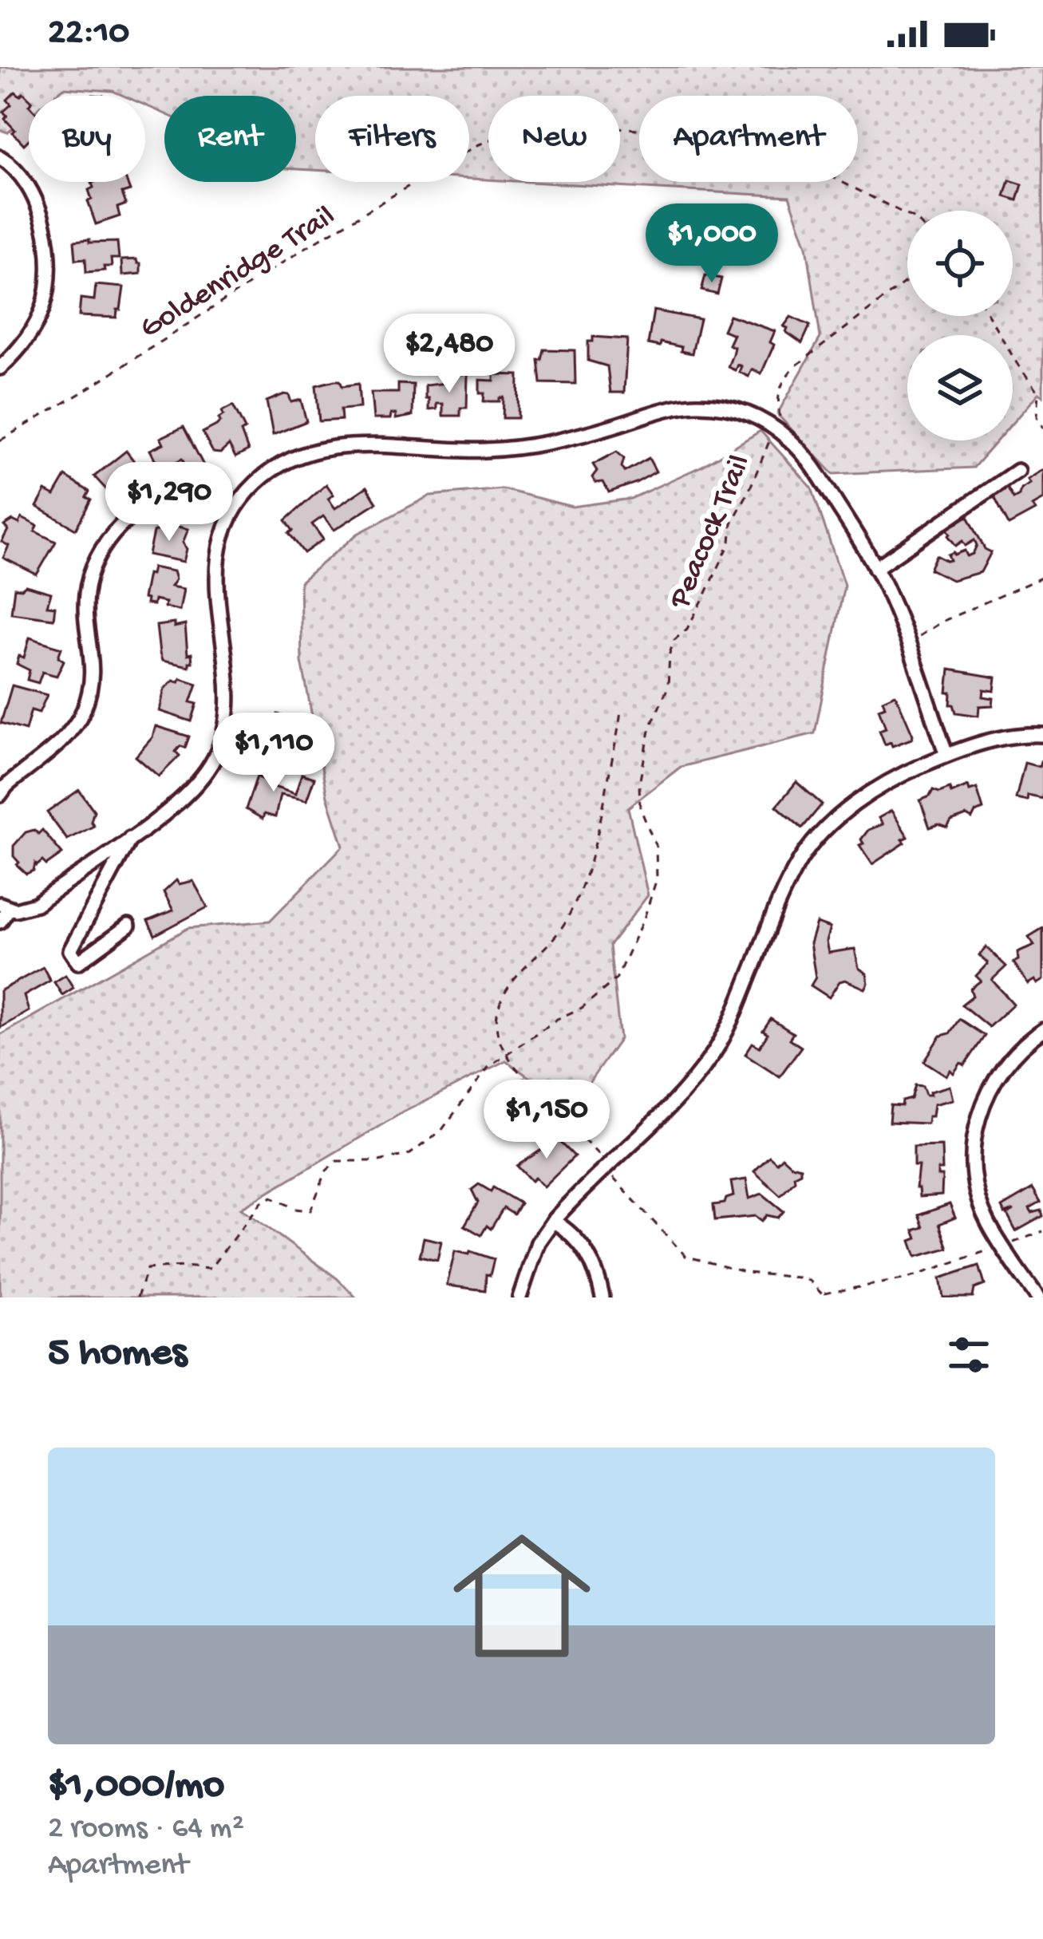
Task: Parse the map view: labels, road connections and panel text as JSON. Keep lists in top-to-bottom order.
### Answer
{
  "streets": {
    "path": ["Goldenridge Trail", "Peacock Trail"]
  },
  "page": {
    "status": "22:10",
    "chip": [
      "Buy",
      "Rent",
      "Filters",
      "New",
      "Apartment"
    ],
    "price": [
      "$1,000",
      "$2,480",
      "$1,290",
      "$1,110",
      "$1,150"
    ],
    "heading": "5 homes",
    "list": [
      {
        "name": "$1,000/mo",
        "note": "2 rooms · 64 m² · Apartment"
      }
    ]
  }
}
